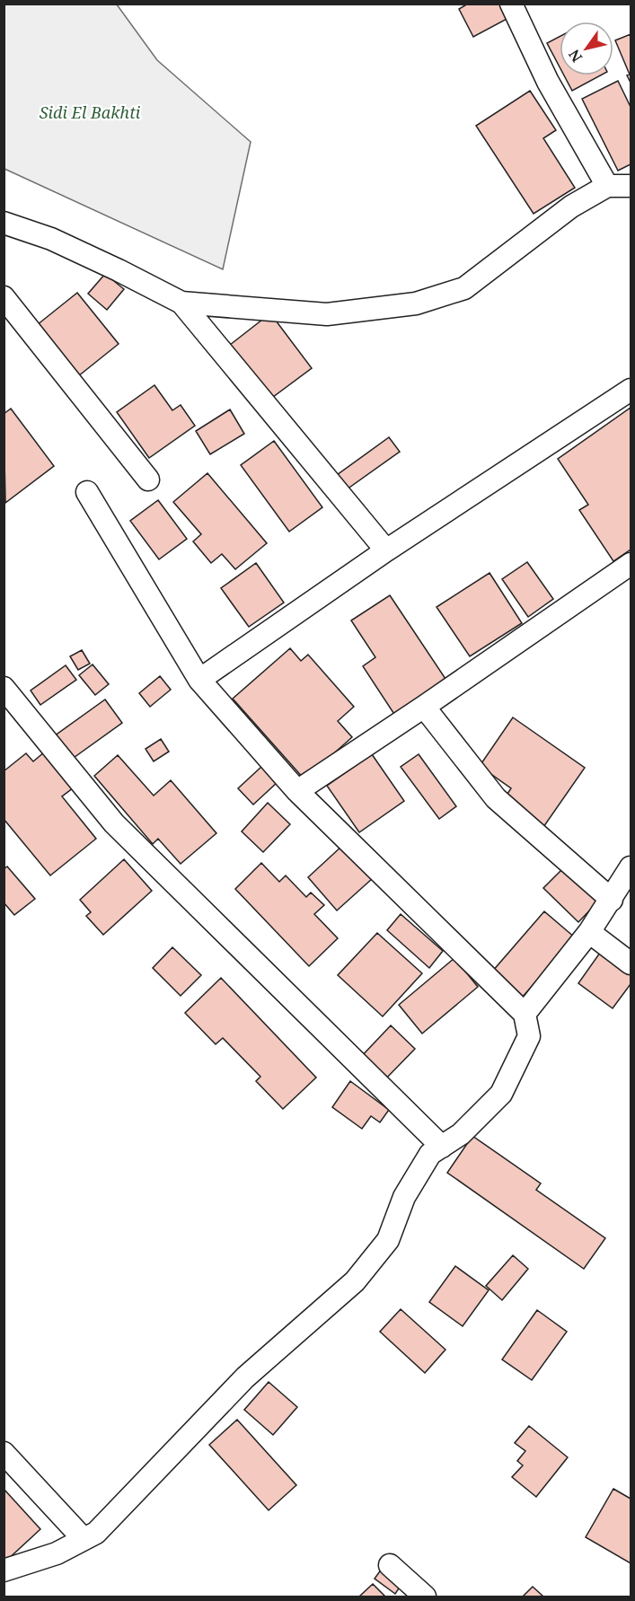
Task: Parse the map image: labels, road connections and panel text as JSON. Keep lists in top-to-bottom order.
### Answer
{
  "parks": ["Sidi El Bakhti"],
  "north": "bottom left"
}
